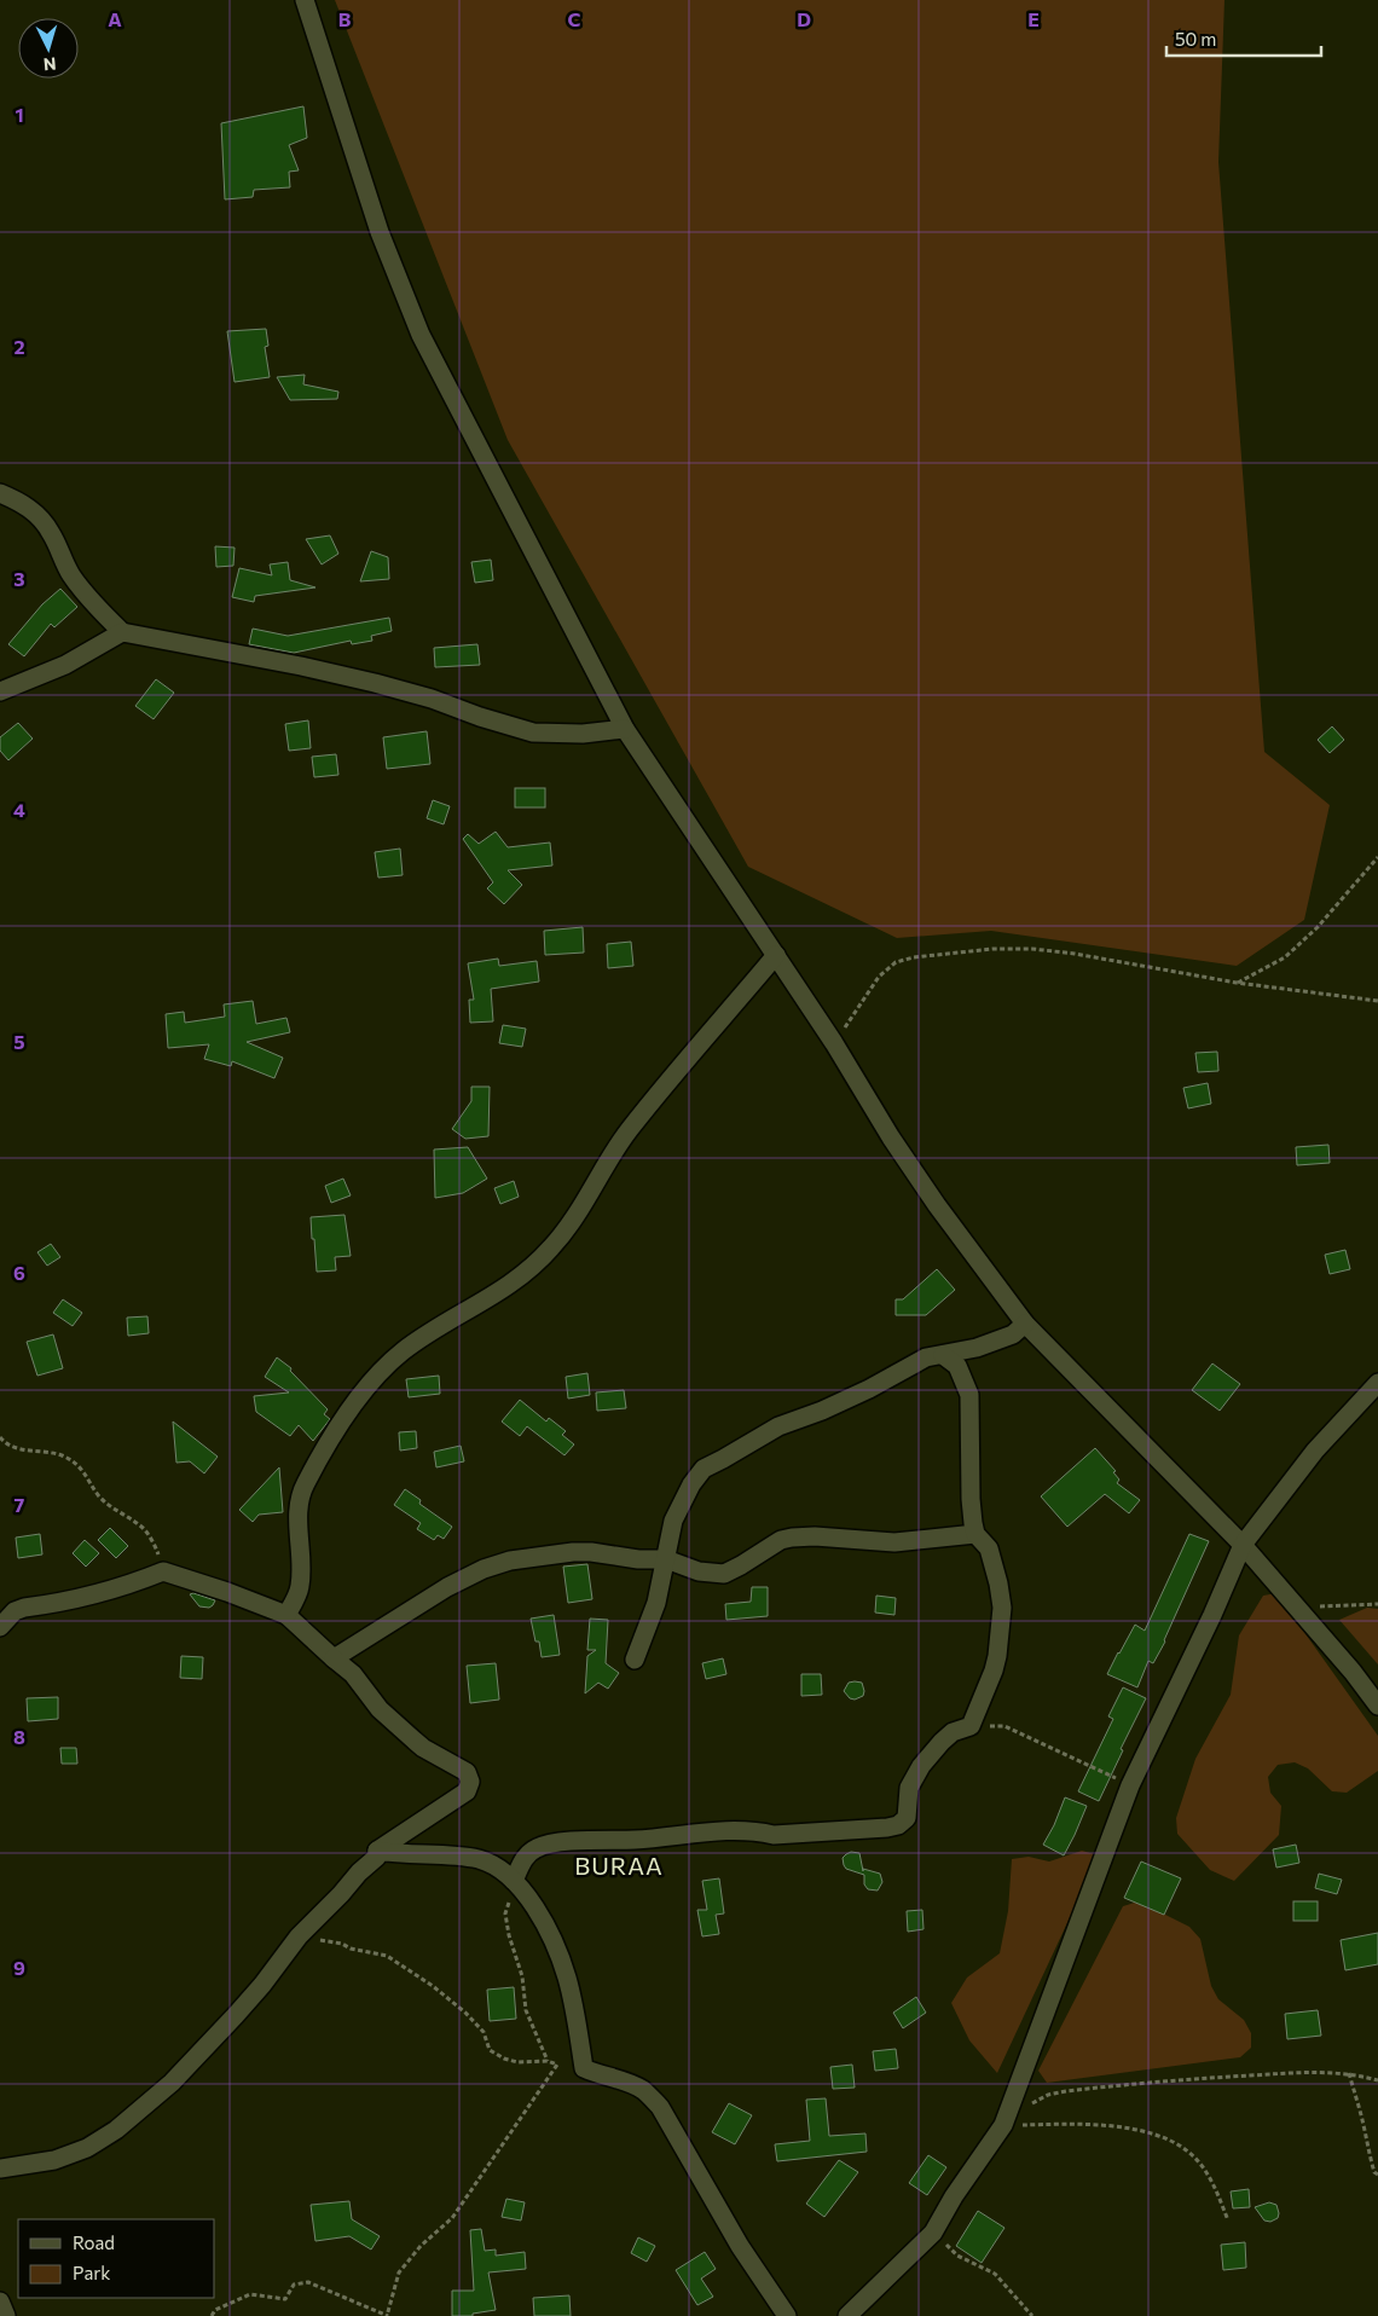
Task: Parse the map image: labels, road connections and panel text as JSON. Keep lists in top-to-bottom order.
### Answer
{
  "districts": ["BURAA"],
  "legend": ["Road", "Park"],
  "scale_bar": "50 m",
  "north": "bottom",
  "grid": {
    "columns": [
      "A",
      "B",
      "C",
      "D",
      "E"
    ],
    "rows": [
      "1",
      "2",
      "3",
      "4",
      "5",
      "6",
      "7",
      "8",
      "9"
    ]
  }
}
